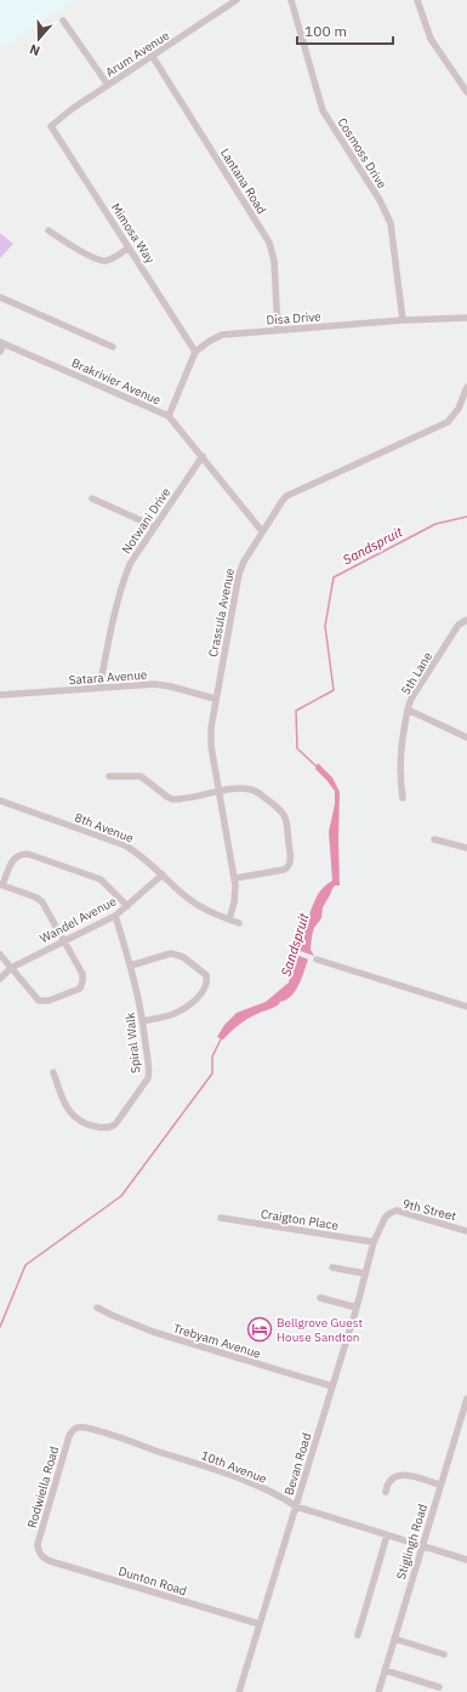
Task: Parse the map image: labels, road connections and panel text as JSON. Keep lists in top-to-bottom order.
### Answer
{
  "streets": {
    "street": [
      "Arum Avenue",
      "Cosmoss Drive",
      "Lantana Road",
      "Mimosa Way",
      "Disa Drive",
      "Brakrivier Avenue",
      "Notwani Drive",
      "Crassula Avenue",
      "5th Lane",
      "Satara Avenue",
      "8th Avenue",
      "Wandel Avenue",
      "Spiral Walk",
      "9th Street",
      "Craigton Place",
      "Trebyam Avenue",
      "Bevan Road",
      "10th Avenue",
      "Rodwiella Road",
      "Stiglingh Road",
      "Dunton Road"
    ]
  },
  "crossings": [
    ["Arum Avenue", "Lantana Road"],
    ["Arum Avenue", "Mimosa Way"],
    ["Cosmoss Drive", "Disa Drive"],
    ["Lantana Road", "Disa Drive"],
    ["Mimosa Way", "Disa Drive"],
    ["Brakrivier Avenue", "Notwani Drive"],
    ["Brakrivier Avenue", "Crassula Avenue"],
    ["Notwani Drive", "Satara Avenue"],
    ["Crassula Avenue", "Satara Avenue"],
    ["Crassula Avenue", "8th Avenue"],
    ["8th Avenue", "Wandel Avenue"],
    ["Wandel Avenue", "Spiral Walk"],
    ["9th Street", "Craigton Place"],
    ["9th Street", "Bevan Road"],
    ["Craigton Place", "Bevan Road"],
    ["Trebyam Avenue", "Bevan Road"],
    ["Bevan Road", "10th Avenue"],
    ["Bevan Road", "Dunton Road"],
    ["10th Avenue", "Rodwiella Road"],
    ["10th Avenue", "Stiglingh Road"],
    ["Rodwiella Road", "Dunton Road"]
  ],
  "water": ["Sandspruit"],
  "places": {
    "hotel": ["Bellgrove Guest House Sandton"]
  },
  "scale_bar": "100 m",
  "north": "bottom"
}
